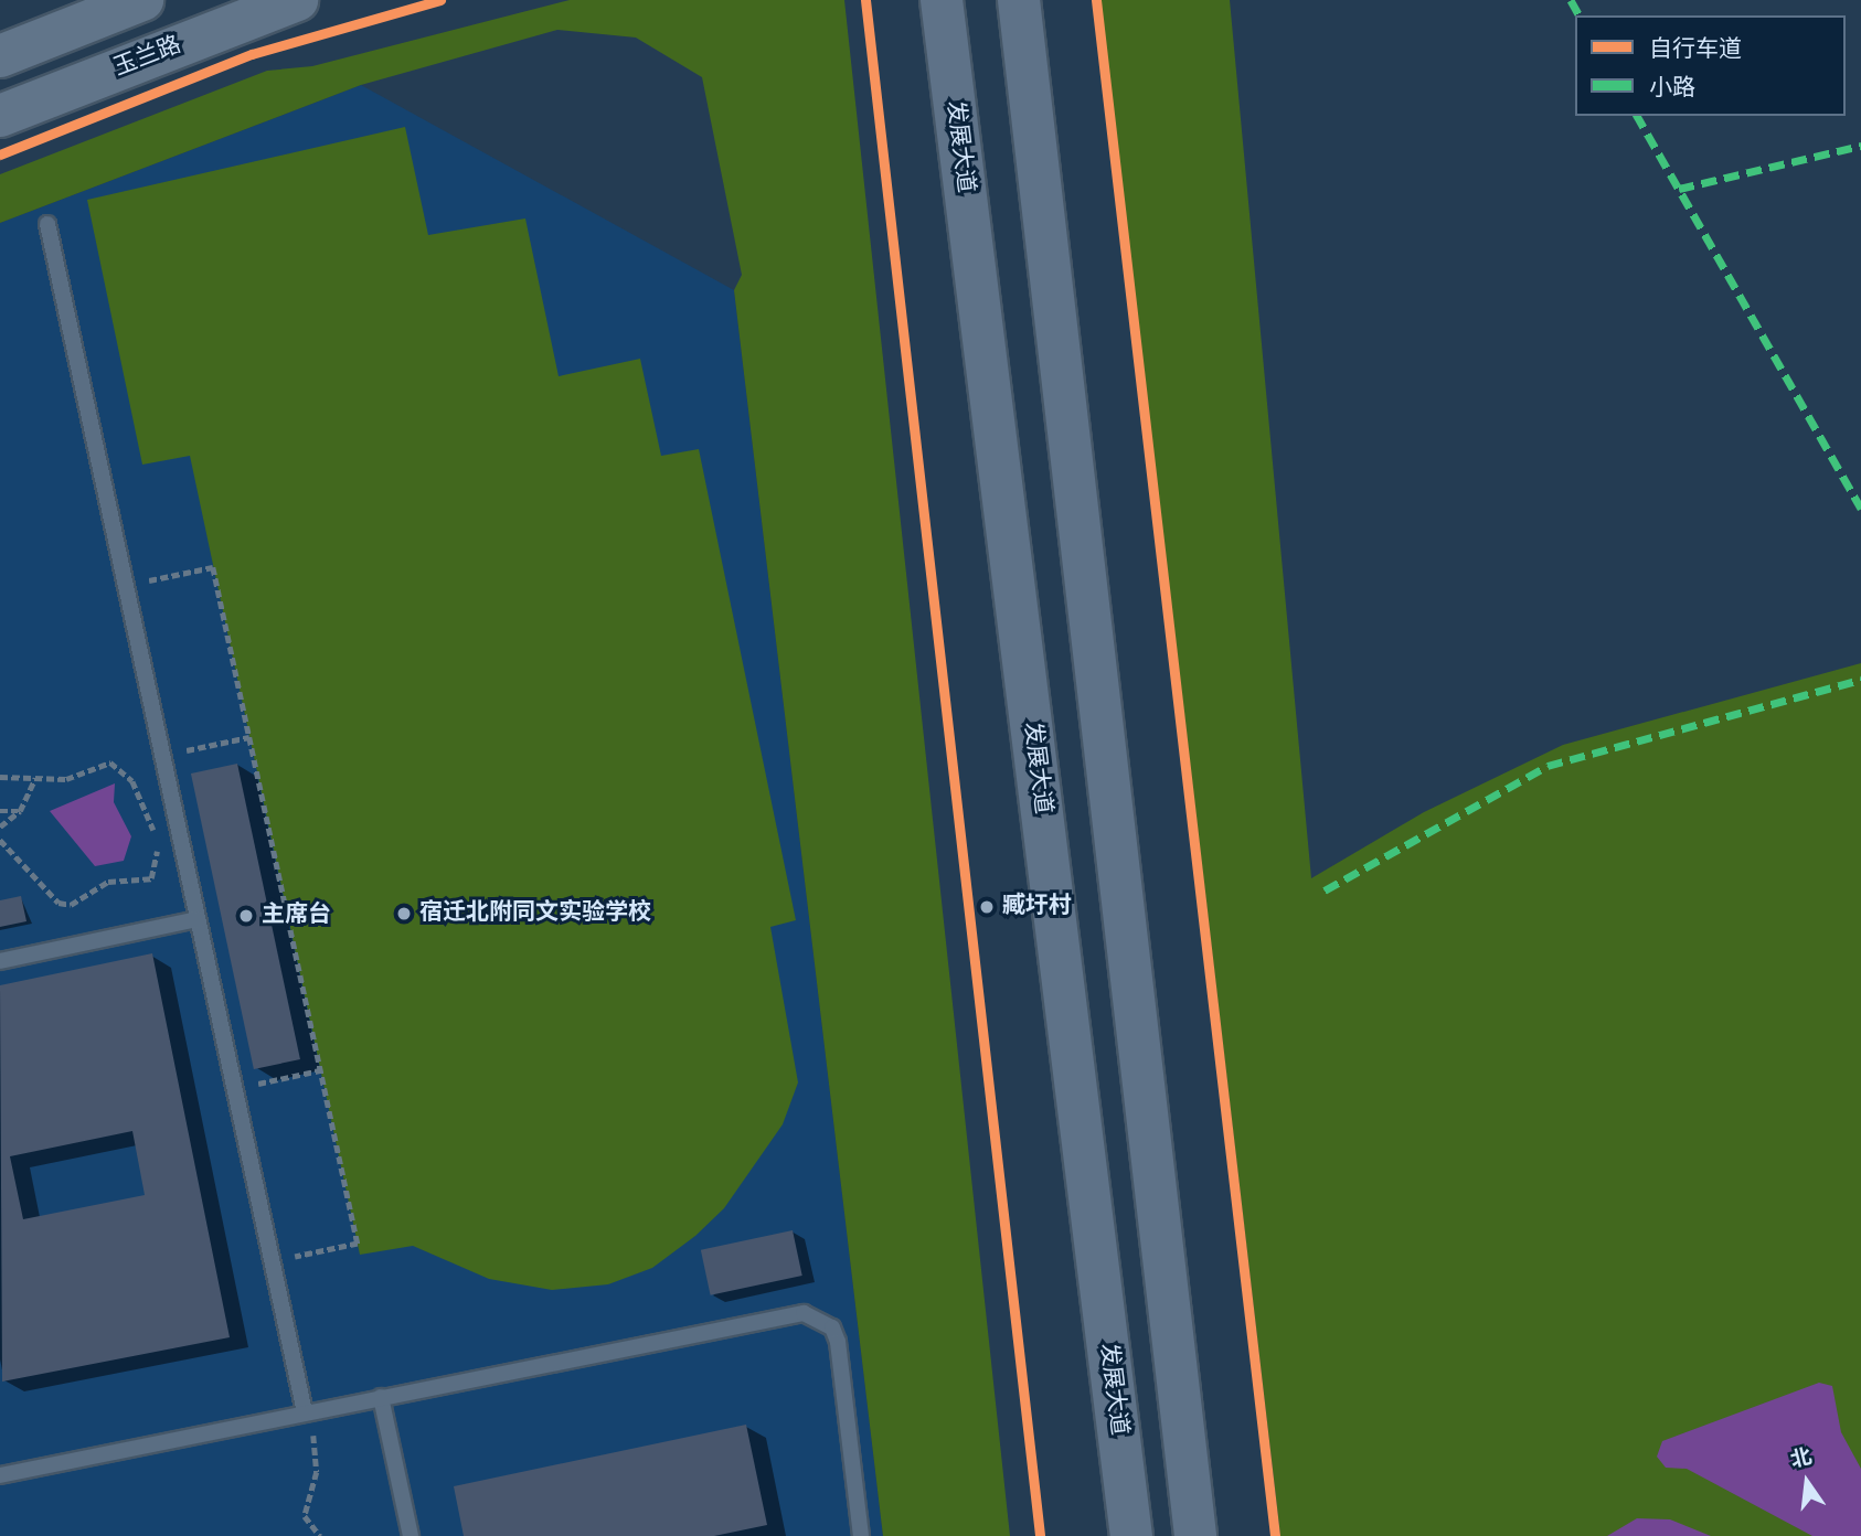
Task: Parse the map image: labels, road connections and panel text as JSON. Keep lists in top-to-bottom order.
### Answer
{
  "streets": {
    "main road": ["发展大道"],
    "street": ["玉兰路"]
  },
  "places": ["臧圩村", "宿迁北附同文实验学校", "主席台"],
  "legend": ["自行车道", "小路"],
  "north": "top"
}
